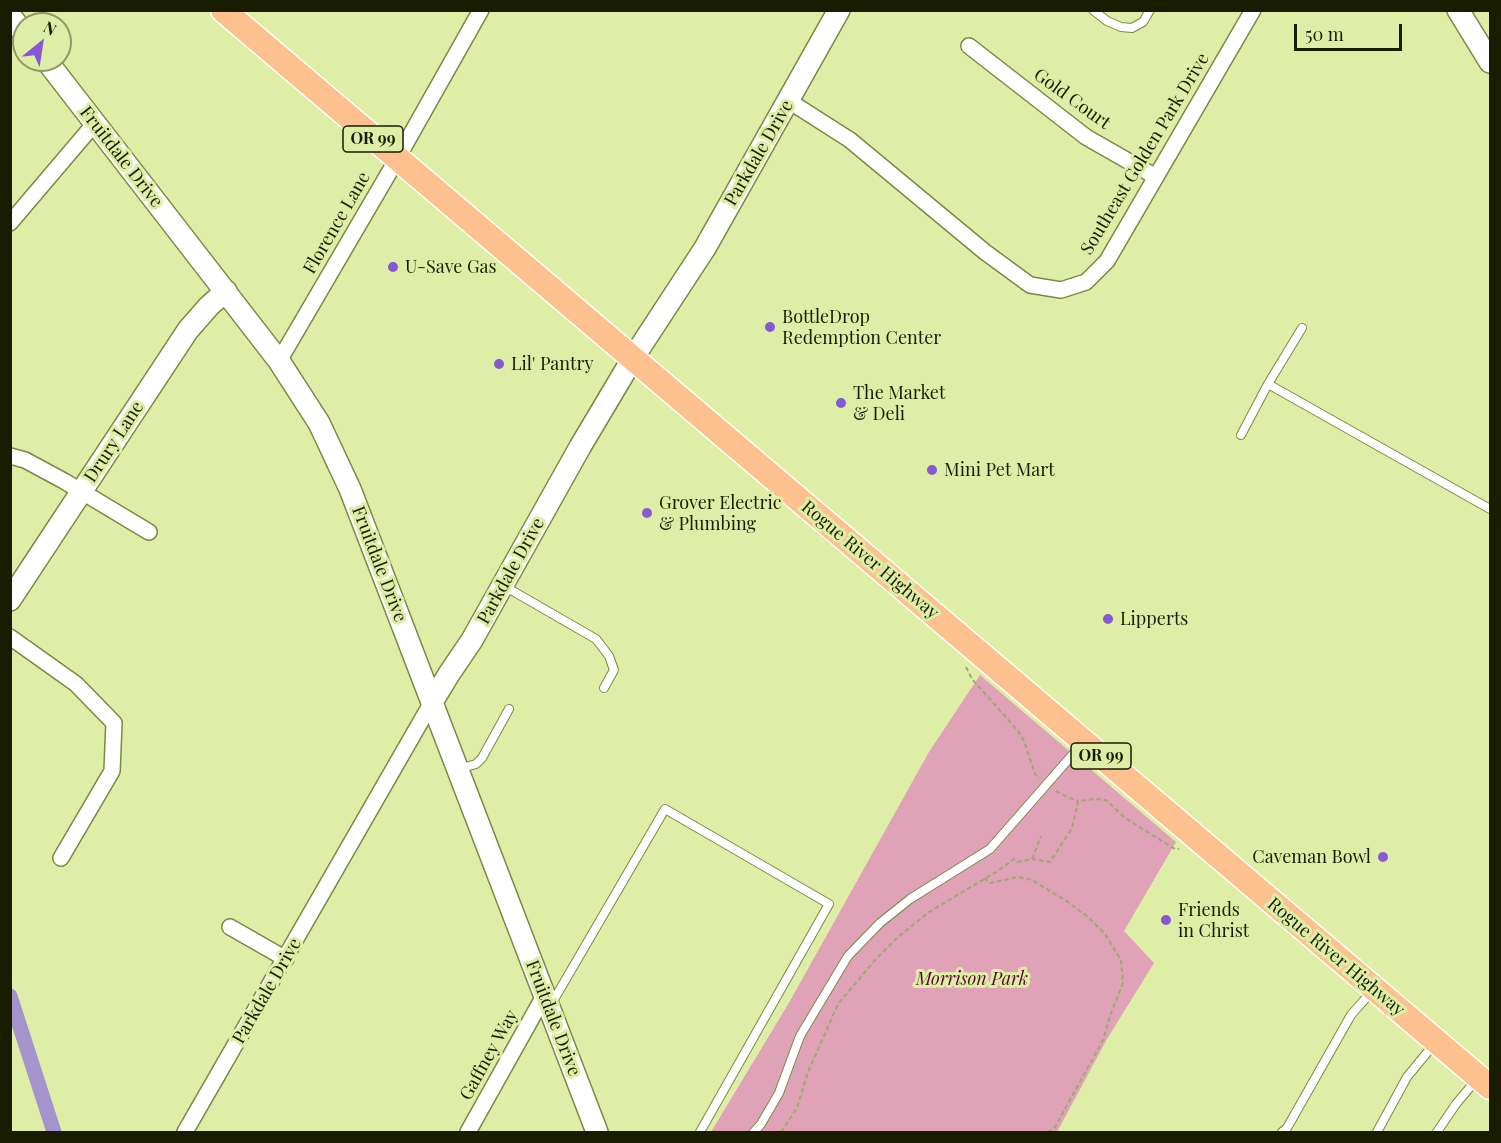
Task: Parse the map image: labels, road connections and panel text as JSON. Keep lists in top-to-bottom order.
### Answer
{
  "streets": {
    "main road": [
      "OR 99",
      "Parkdale Drive",
      "Fruitdale Drive",
      "Drury Lane",
      "Rogue River Highway"
    ],
    "street": [
      "Gold Court",
      "Southeast Golden Park Drive",
      "Florence Lane",
      "Gaffney Way"
    ]
  },
  "crossings": [
    ["Gold Court", "Southeast Golden Park Drive"],
    ["Parkdale Drive", "Southeast Golden Park Drive"],
    ["Parkdale Drive", "Fruitdale Drive"],
    ["Parkdale Drive", "Rogue River Highway"],
    ["Fruitdale Drive", "Florence Lane"],
    ["Fruitdale Drive", "Drury Lane"],
    ["Fruitdale Drive", "Gaffney Way"],
    ["Florence Lane", "Rogue River Highway"]
  ],
  "parks": ["Morrison Park"],
  "places": [
    "U-Save Gas",
    "BottleDrop Redemption Center",
    "Lil' Pantry",
    "The Market & Deli",
    "Mini Pet Mart",
    "Grover Electric & Plumbing",
    "Lipperts",
    "Caveman Bowl",
    "Friends in Christ"
  ],
  "scale_bar": "50 m",
  "north": "top right"
}
